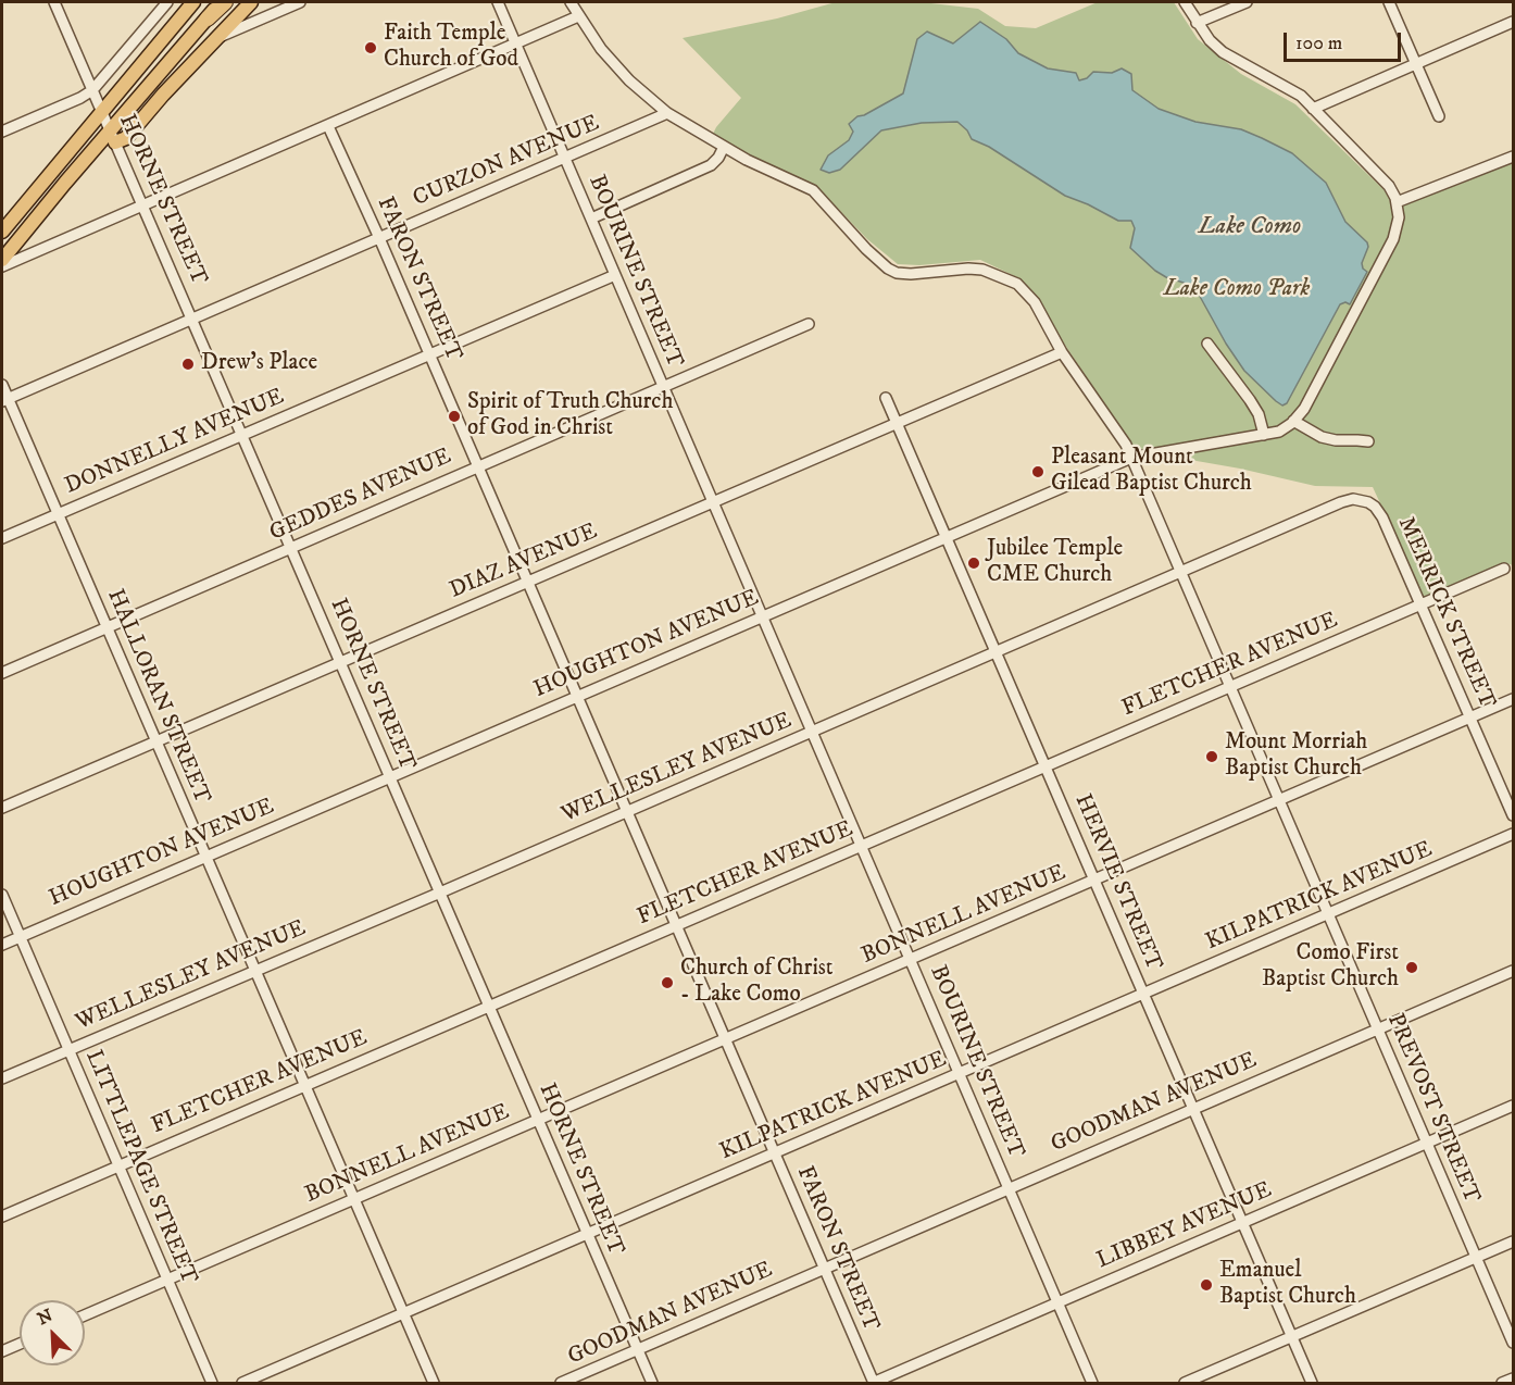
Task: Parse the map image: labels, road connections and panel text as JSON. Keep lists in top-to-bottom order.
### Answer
{
  "streets": {
    "street": [
      "CURZON AVENUE",
      "HORNE STREET",
      "BOURINE STREET",
      "FARON STREET",
      "DONNELLY AVENUE",
      "GEDDES AVENUE",
      "DIAZ AVENUE",
      "MERRICK STREET",
      "HOUGHTON AVENUE",
      "FLETCHER AVENUE",
      "HALLORAN STREET",
      "WELLESLEY AVENUE",
      "HERVIE STREET",
      "KILPATRICK AVENUE",
      "BONNELL AVENUE",
      "GOODMAN AVENUE",
      "PREVOST STREET",
      "LITTLEPAGE STREET",
      "LIBBEY AVENUE"
    ]
  },
  "crossings": [
    ["CURZON AVENUE", "HORNE STREET"],
    ["CURZON AVENUE", "BOURINE STREET"],
    ["CURZON AVENUE", "FARON STREET"],
    ["CURZON AVENUE", "HALLORAN STREET"],
    ["CURZON AVENUE", "PREVOST STREET"],
    ["HORNE STREET", "DONNELLY AVENUE"],
    ["HORNE STREET", "GEDDES AVENUE"],
    ["HORNE STREET", "DIAZ AVENUE"],
    ["HORNE STREET", "HOUGHTON AVENUE"],
    ["HORNE STREET", "FLETCHER AVENUE"],
    ["HORNE STREET", "WELLESLEY AVENUE"],
    ["HORNE STREET", "KILPATRICK AVENUE"],
    ["HORNE STREET", "BONNELL AVENUE"],
    ["HORNE STREET", "GOODMAN AVENUE"],
    ["BOURINE STREET", "DONNELLY AVENUE"],
    ["BOURINE STREET", "GEDDES AVENUE"],
    ["BOURINE STREET", "DIAZ AVENUE"],
    ["BOURINE STREET", "HOUGHTON AVENUE"],
    ["BOURINE STREET", "FLETCHER AVENUE"],
    ["BOURINE STREET", "WELLESLEY AVENUE"],
    ["BOURINE STREET", "KILPATRICK AVENUE"],
    ["BOURINE STREET", "BONNELL AVENUE"],
    ["BOURINE STREET", "GOODMAN AVENUE"],
    ["BOURINE STREET", "LIBBEY AVENUE"],
    ["FARON STREET", "DONNELLY AVENUE"],
    ["FARON STREET", "GEDDES AVENUE"],
    ["FARON STREET", "DIAZ AVENUE"],
    ["FARON STREET", "HOUGHTON AVENUE"],
    ["FARON STREET", "FLETCHER AVENUE"],
    ["FARON STREET", "WELLESLEY AVENUE"],
    ["FARON STREET", "KILPATRICK AVENUE"],
    ["FARON STREET", "BONNELL AVENUE"],
    ["FARON STREET", "GOODMAN AVENUE"],
    ["FARON STREET", "LIBBEY AVENUE"],
    ["DONNELLY AVENUE", "HALLORAN STREET"],
    ["GEDDES AVENUE", "HALLORAN STREET"],
    ["DIAZ AVENUE", "HALLORAN STREET"],
    ["DIAZ AVENUE", "HERVIE STREET"],
    ["DIAZ AVENUE", "PREVOST STREET"],
    ["MERRICK STREET", "FLETCHER AVENUE"],
    ["MERRICK STREET", "WELLESLEY AVENUE"],
    ["MERRICK STREET", "BONNELL AVENUE"],
    ["HOUGHTON AVENUE", "HALLORAN STREET"],
    ["HOUGHTON AVENUE", "HERVIE STREET"],
    ["HOUGHTON AVENUE", "PREVOST STREET"],
    ["HOUGHTON AVENUE", "LITTLEPAGE STREET"],
    ["FLETCHER AVENUE", "HALLORAN STREET"],
    ["FLETCHER AVENUE", "HERVIE STREET"],
    ["FLETCHER AVENUE", "PREVOST STREET"],
    ["FLETCHER AVENUE", "LITTLEPAGE STREET"],
    ["HALLORAN STREET", "WELLESLEY AVENUE"],
    ["HALLORAN STREET", "KILPATRICK AVENUE"],
    ["HALLORAN STREET", "BONNELL AVENUE"],
    ["WELLESLEY AVENUE", "HERVIE STREET"],
    ["WELLESLEY AVENUE", "PREVOST STREET"],
    ["WELLESLEY AVENUE", "LITTLEPAGE STREET"],
    ["HERVIE STREET", "KILPATRICK AVENUE"],
    ["HERVIE STREET", "BONNELL AVENUE"],
    ["HERVIE STREET", "GOODMAN AVENUE"],
    ["HERVIE STREET", "LIBBEY AVENUE"],
    ["KILPATRICK AVENUE", "PREVOST STREET"],
    ["BONNELL AVENUE", "PREVOST STREET"],
    ["BONNELL AVENUE", "LITTLEPAGE STREET"],
    ["GOODMAN AVENUE", "PREVOST STREET"],
    ["PREVOST STREET", "LIBBEY AVENUE"]
  ],
  "water": ["Lake Como"],
  "parks": ["Lake Como Park"],
  "places": [
    "Faith Temple Church of God",
    "Drew's Place",
    "Spirit of Truth Church of God in Christ",
    "Pleasant Mount Gilead Baptist Church",
    "Jubilee Temple CME Church",
    "Mount Morriah Baptist Church",
    "Como First Baptist Church",
    "Church of Christ - Lake Como",
    "Emanuel Baptist Church"
  ],
  "scale_bar": "100 m",
  "north": "top left"
}
